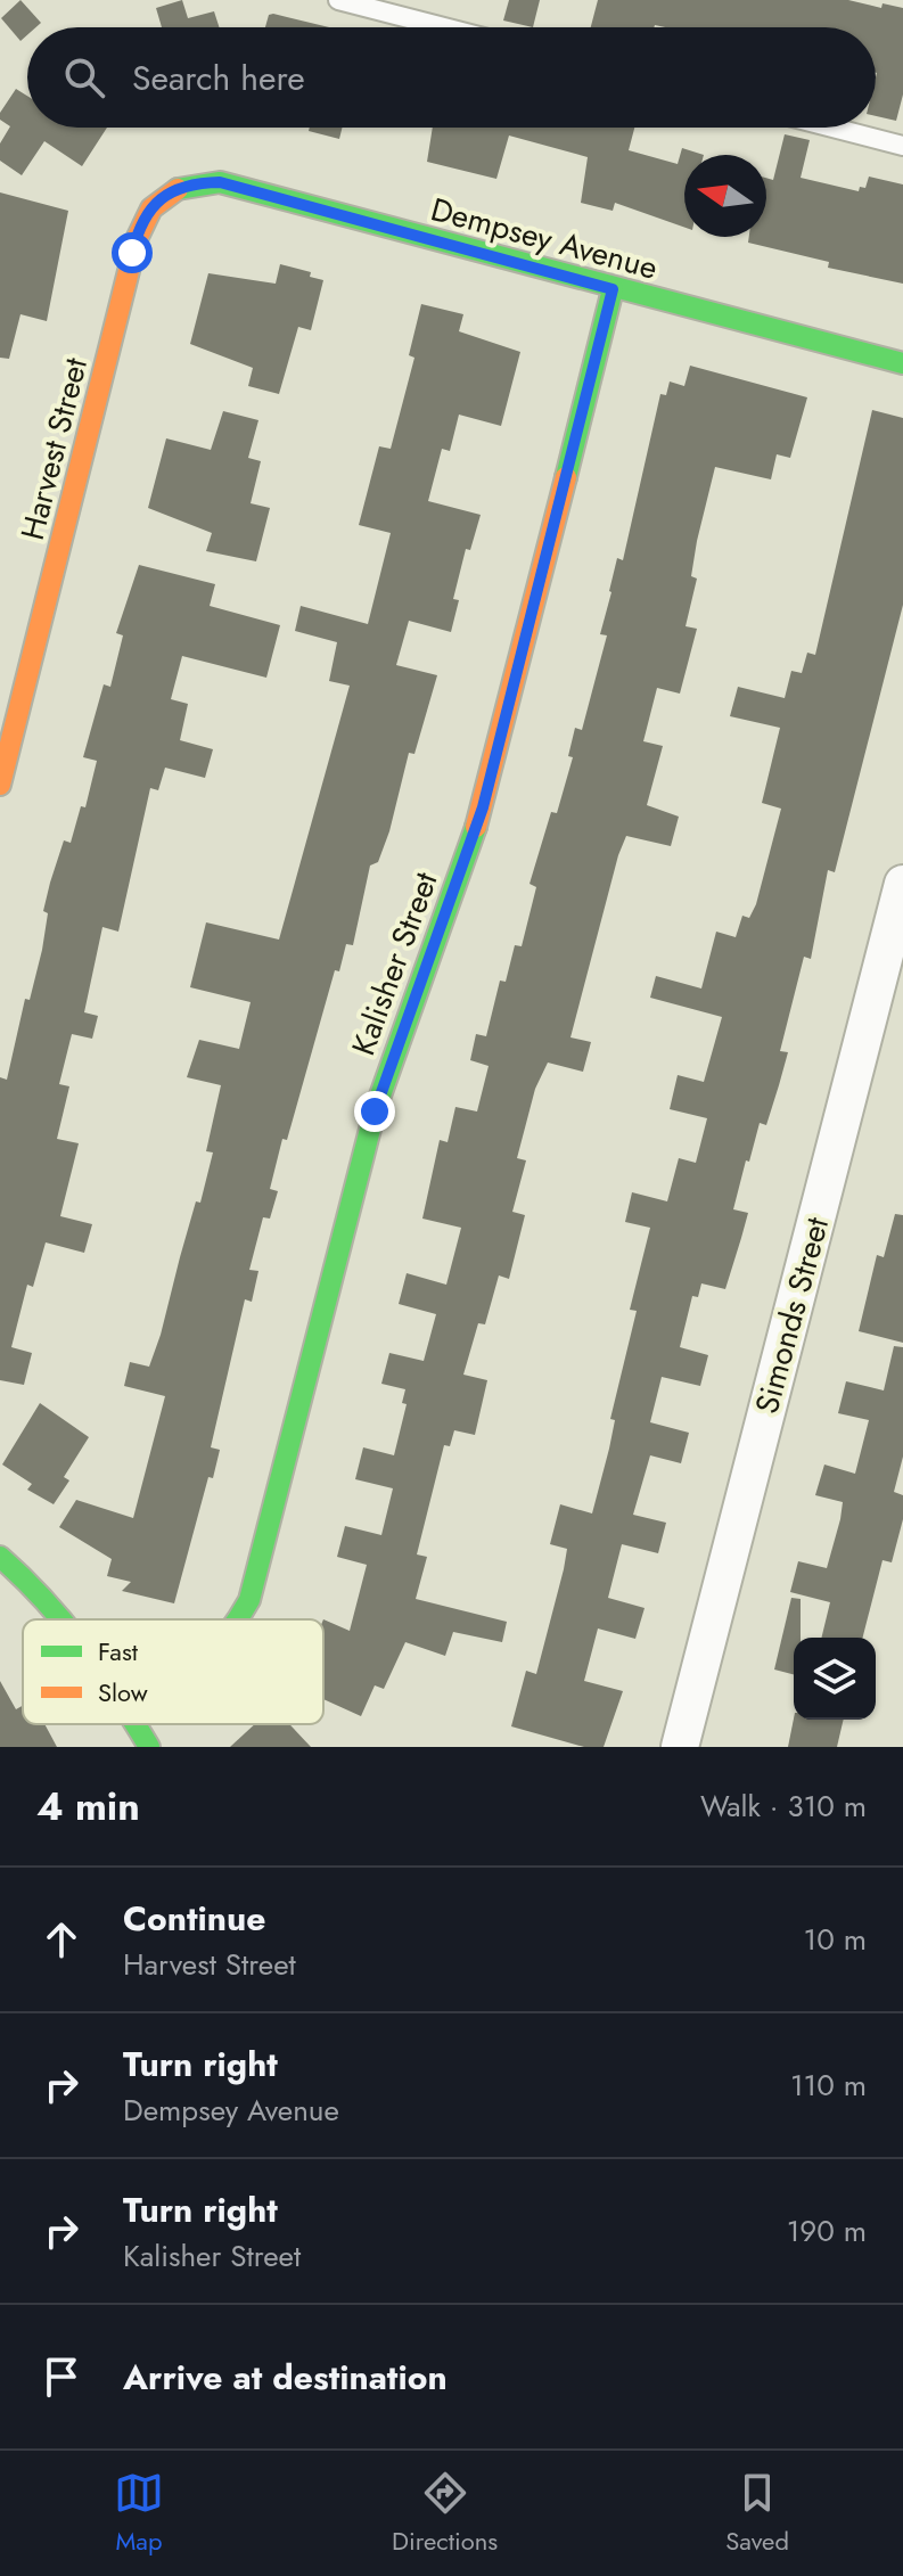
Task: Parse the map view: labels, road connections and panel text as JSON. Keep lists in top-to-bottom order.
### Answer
{
  "streets": {
    "street": [
      "Dempsey Avenue",
      "Harvest Street",
      "Kalisher Street",
      "Simonds Street"
    ]
  },
  "crossings": [
    ["Dempsey Avenue", "Harvest Street"],
    ["Dempsey Avenue", "Kalisher Street"]
  ],
  "legend": ["Fast", "Slow"],
  "north": "left",
  "page": {
    "search": "Search here",
    "heading": ["4 min", "Walk · 310 m"],
    "list": [
      ["Continue", "Harvest Street", "10 m"],
      ["Turn right", "Dempsey Avenue", "110 m"],
      ["Turn right", "Kalisher Street", "190 m"],
      "Arrive at destination"
    ],
    "nav": ["Map", "Directions", "Saved"]
  }
}
